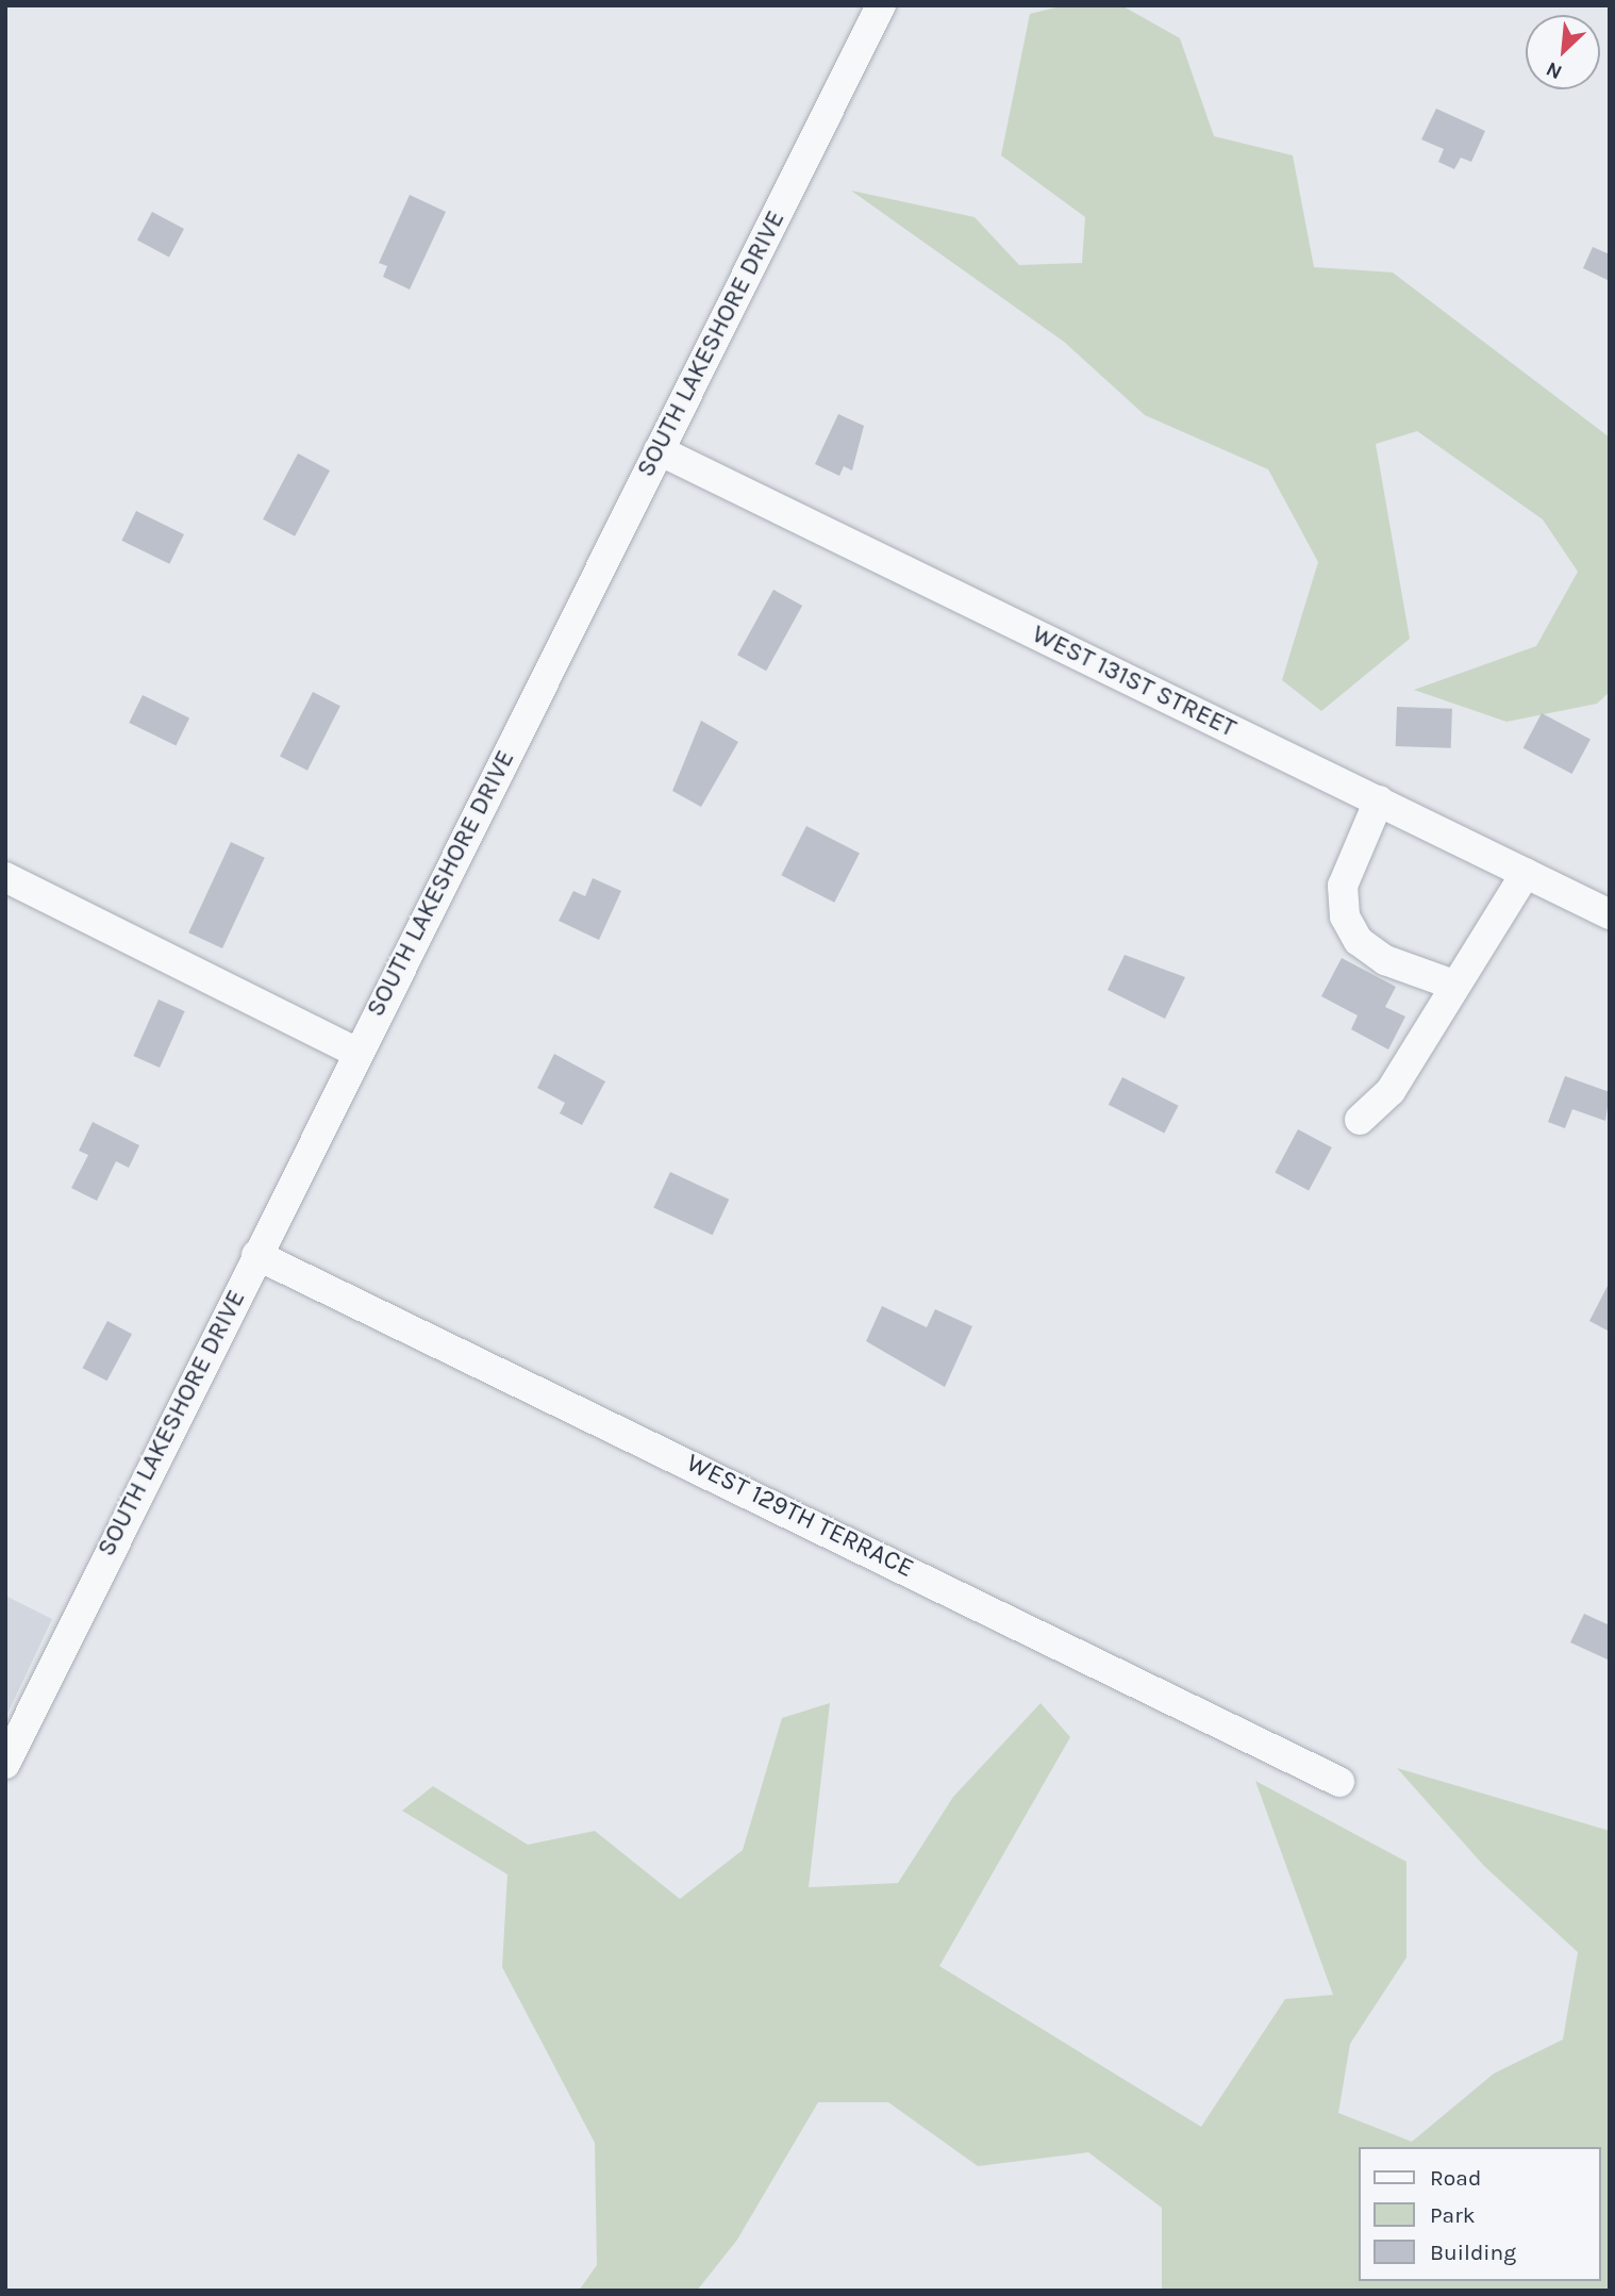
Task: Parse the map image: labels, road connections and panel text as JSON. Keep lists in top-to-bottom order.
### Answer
{
  "streets": {
    "street": ["SOUTH LAKESHORE DRIVE", "WEST 131ST STREET", "WEST 129TH TERRACE"]
  },
  "crossings": [
    ["SOUTH LAKESHORE DRIVE", "WEST 131ST STREET"],
    ["SOUTH LAKESHORE DRIVE", "WEST 129TH TERRACE"]
  ],
  "legend": ["Road", "Park", "Building"],
  "north": "bottom left"
}
